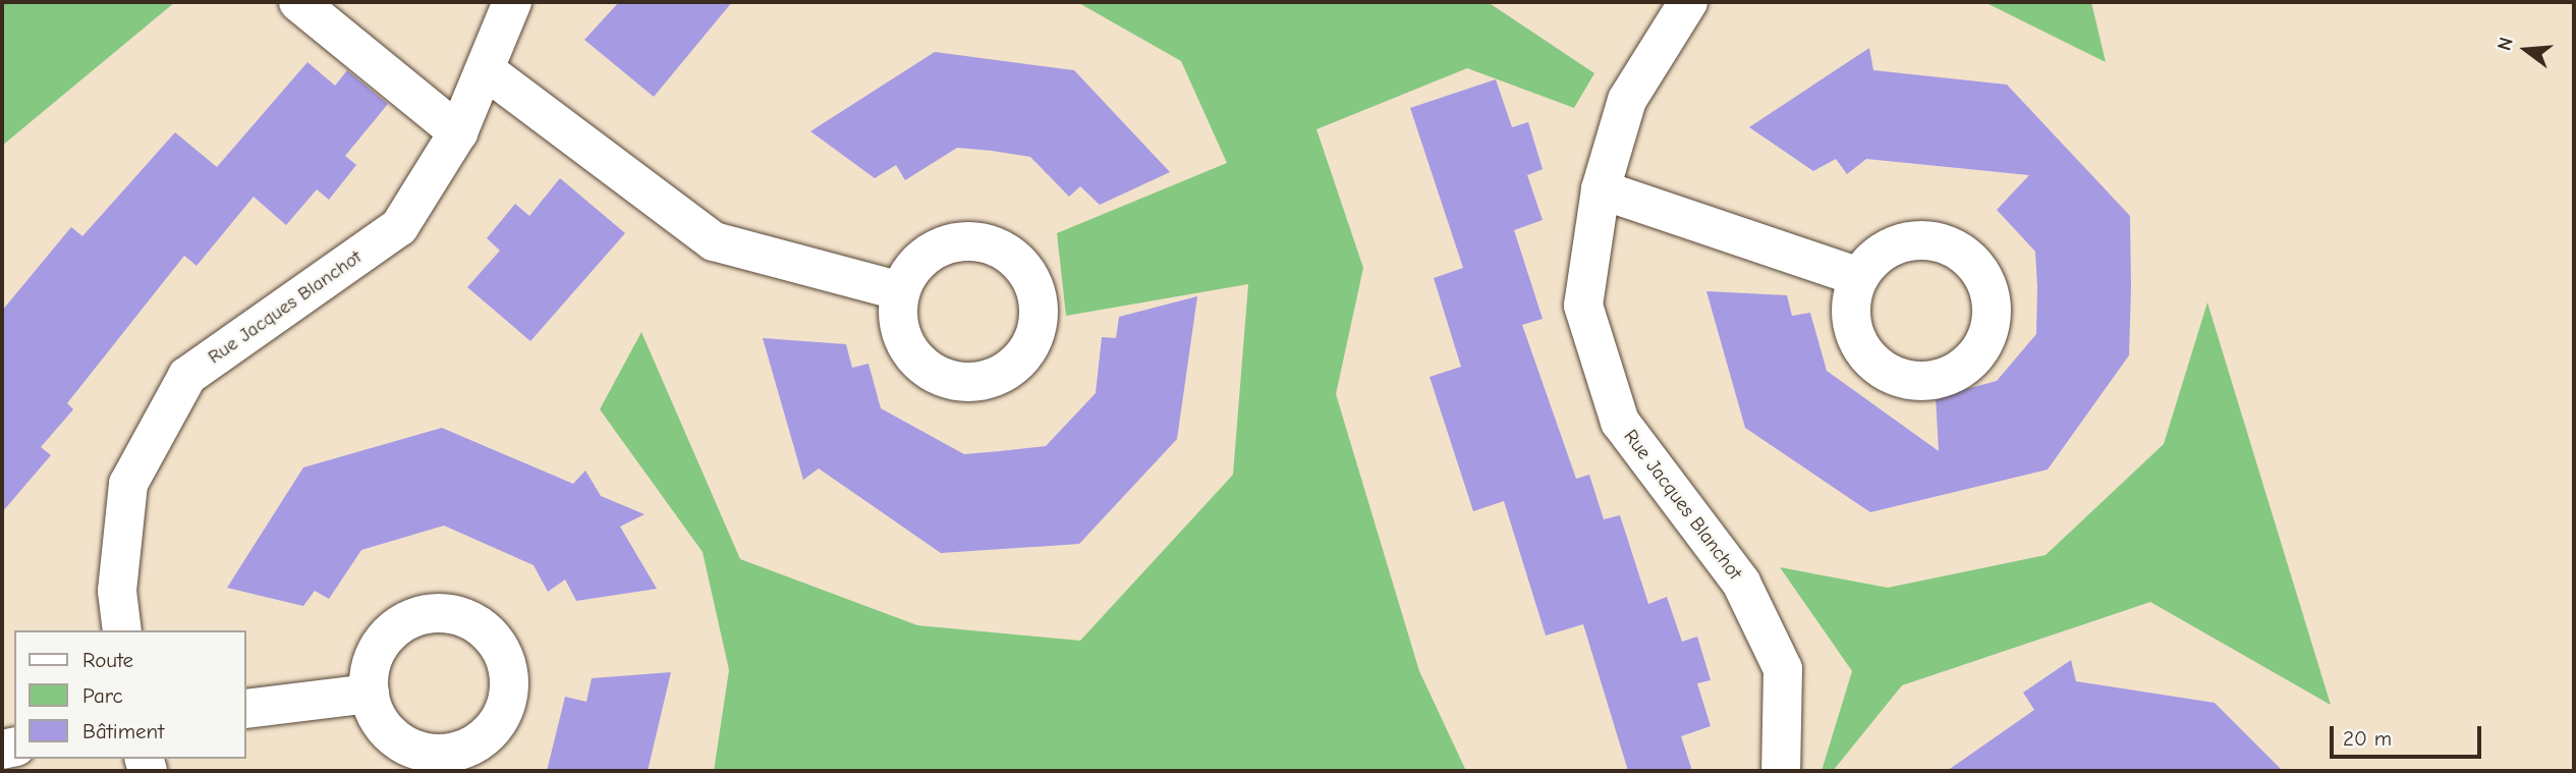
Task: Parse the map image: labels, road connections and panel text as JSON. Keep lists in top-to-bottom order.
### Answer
{
  "streets": {
    "street": ["Rue Jacques Blanchot"]
  },
  "legend": ["Route", "Parc", "Bâtiment"],
  "scale_bar": "20 m",
  "north": "left"
}
